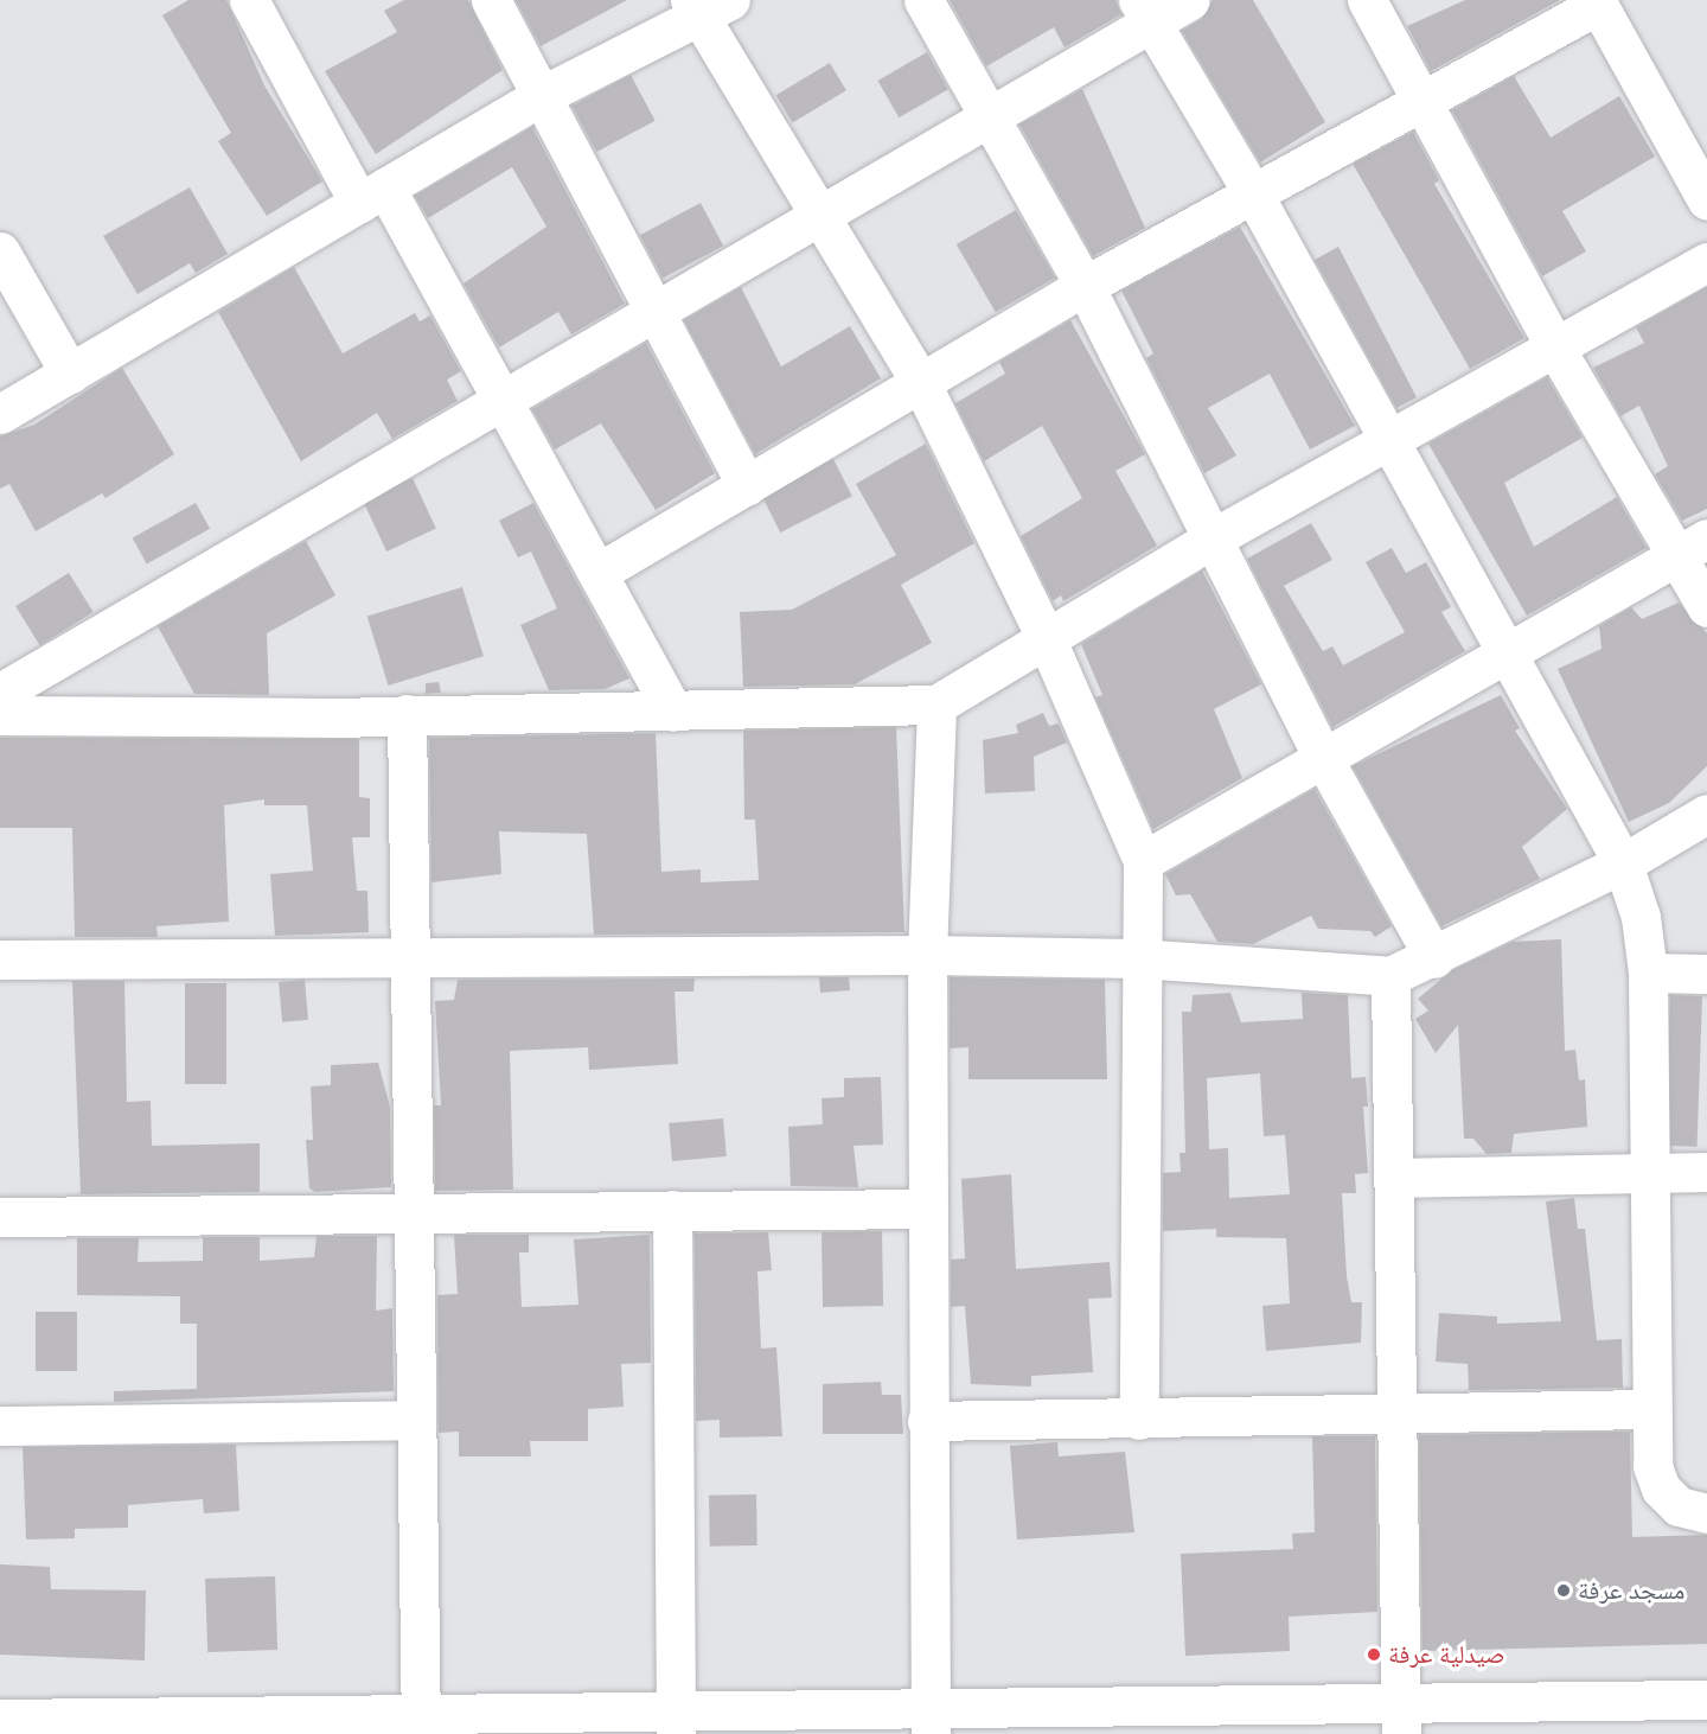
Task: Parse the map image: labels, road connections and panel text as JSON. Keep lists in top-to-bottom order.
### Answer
{
  "places": ["مسجد عرفة", "صيدلية عرفة"]
}
